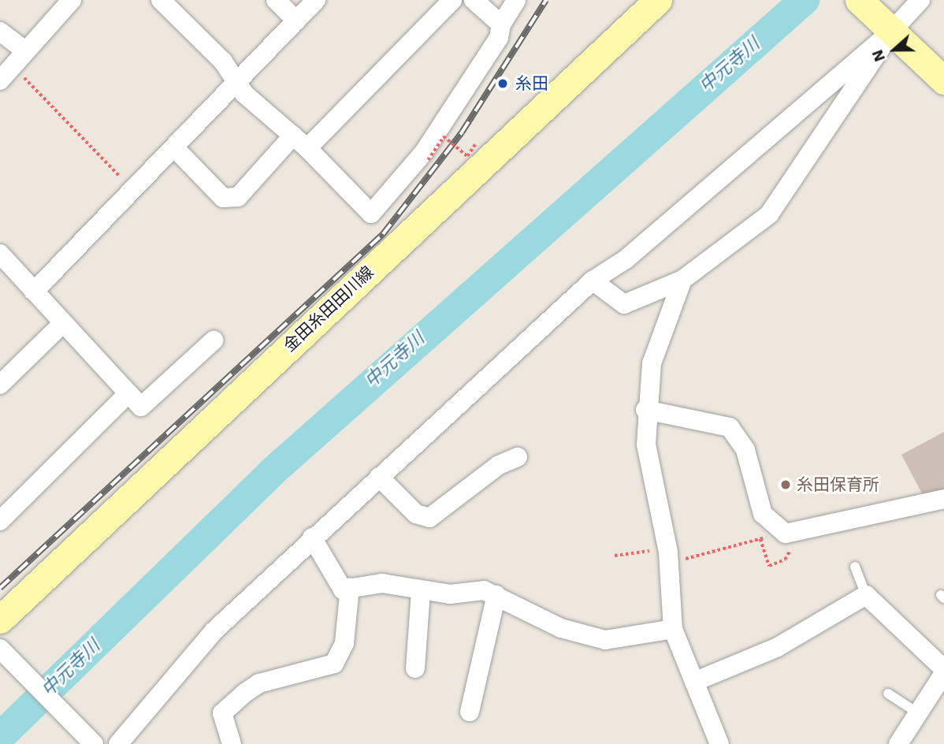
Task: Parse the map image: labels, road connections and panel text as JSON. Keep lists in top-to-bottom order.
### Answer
{
  "streets": {
    "main road": ["金田糸田田川線"]
  },
  "water": ["中元寺川"],
  "places": ["糸田", "糸田保育所"],
  "north": "left"
}
